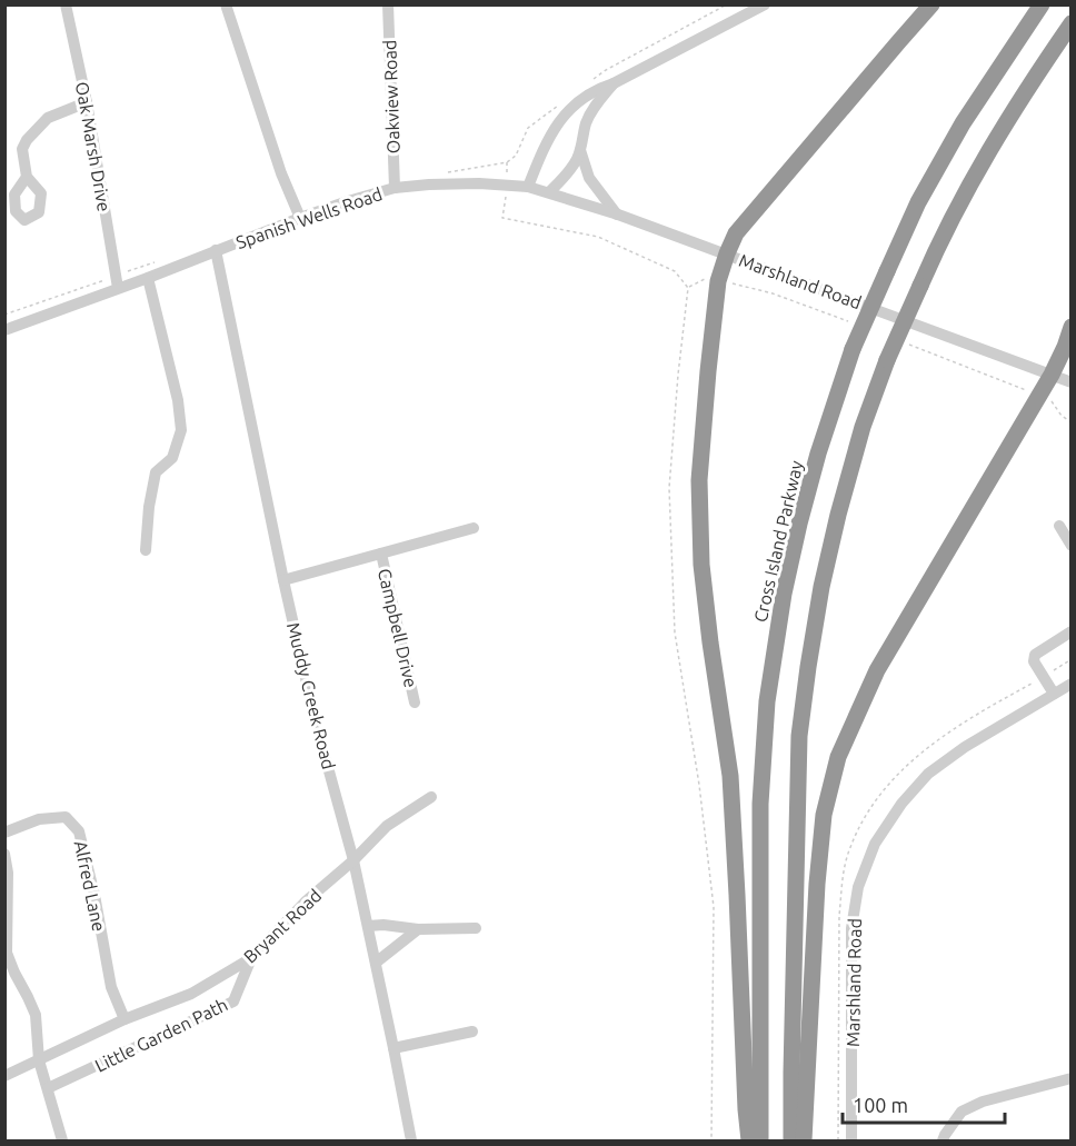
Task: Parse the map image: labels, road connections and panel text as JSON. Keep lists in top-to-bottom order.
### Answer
{
  "streets": {
    "highway": ["Cross Island Parkway"],
    "street": [
      "Oakview Road",
      "Oak Marsh Drive",
      "Spanish Wells Road",
      "Marshland Road",
      "Campbell Drive",
      "Muddy Creek Road",
      "Alfred Lane",
      "Bryant Road",
      "Little Garden Path"
    ]
  },
  "crossings": [
    ["Oakview Road", "Spanish Wells Road"],
    ["Oak Marsh Drive", "Spanish Wells Road"],
    ["Spanish Wells Road", "Marshland Road"],
    ["Spanish Wells Road", "Muddy Creek Road"],
    ["Campbell Drive", "Muddy Creek Road"],
    ["Muddy Creek Road", "Bryant Road"],
    ["Alfred Lane", "Bryant Road"],
    ["Bryant Road", "Little Garden Path"]
  ],
  "scale_bar": "100 m"
}
